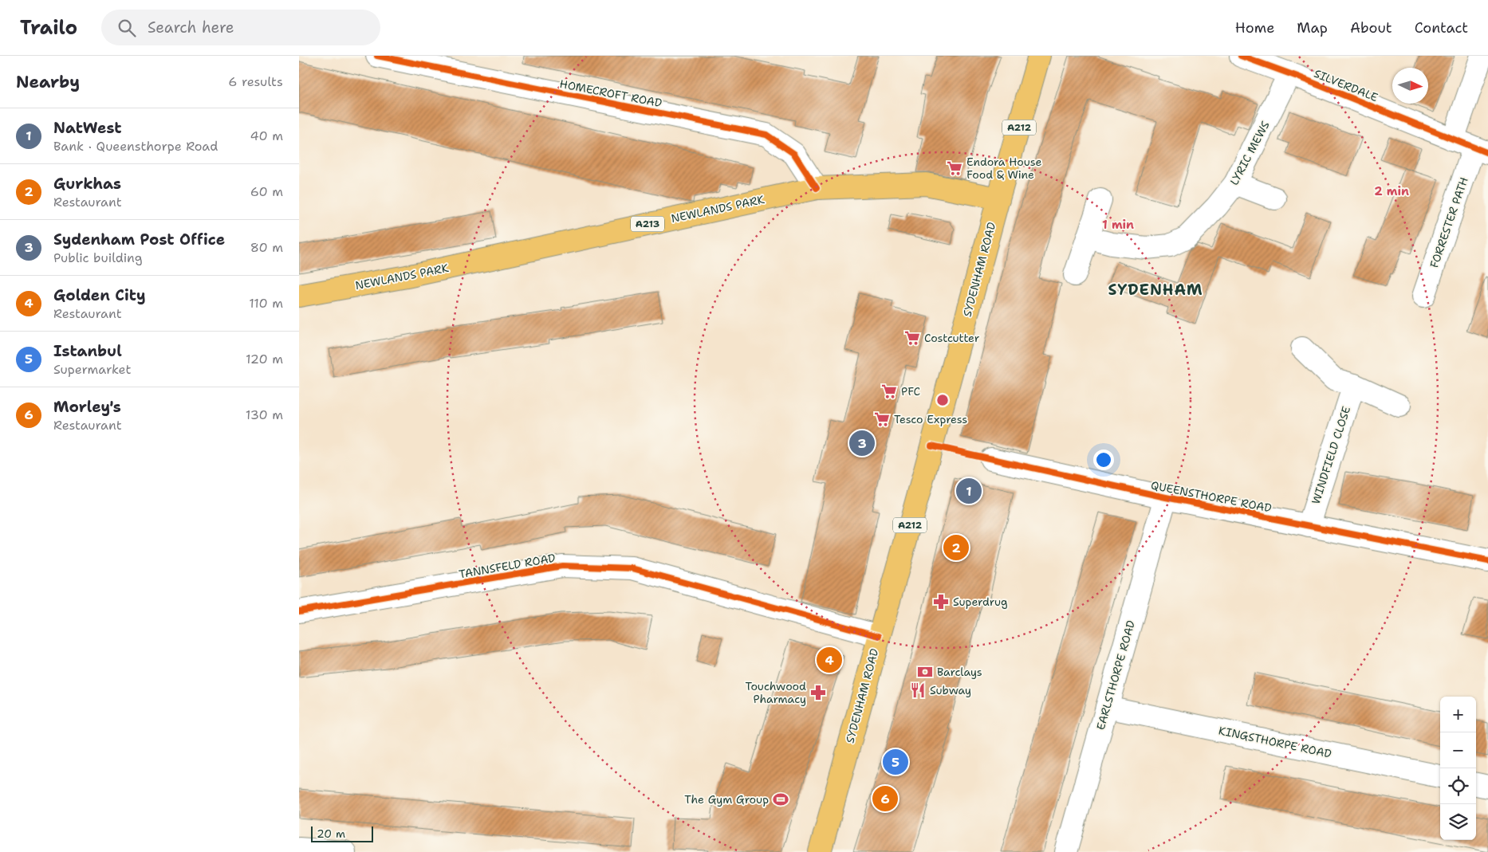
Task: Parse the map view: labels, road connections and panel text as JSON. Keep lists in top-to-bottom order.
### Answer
{
  "streets": {
    "main road": [
      "A212",
      "NEWLANDS PARK",
      "A213",
      "SYDENHAM ROAD"
    ],
    "street": [
      "SILVERDALE",
      "HOMECROFT ROAD",
      "LYRIC MEWS",
      "FORRESTER PATH",
      "WINDFIELD CLOSE",
      "QUEENSTHORPE ROAD",
      "TANNSFELD ROAD",
      "EARLSTHORPE ROAD",
      "KINGSTHORPE ROAD"
    ]
  },
  "crossings": [
    ["SILVERDALE", "LYRIC MEWS"],
    ["SILVERDALE", "FORRESTER PATH"],
    ["HOMECROFT ROAD", "NEWLANDS PARK"],
    ["NEWLANDS PARK", "SYDENHAM ROAD"],
    ["SYDENHAM ROAD", "TANNSFELD ROAD"],
    ["WINDFIELD CLOSE", "QUEENSTHORPE ROAD"],
    ["QUEENSTHORPE ROAD", "EARLSTHORPE ROAD"],
    ["EARLSTHORPE ROAD", "KINGSTHORPE ROAD"]
  ],
  "districts": ["SYDENHAM"],
  "places": {
    "supermarket": [
      "Endora House Food & Wine",
      "Costcutter",
      "PFC",
      "Tesco Express"
    ],
    "pharmacy": ["Superdrug", "Touchwood Pharmacy"],
    "bank": ["Barclays"],
    "restaurant": ["Subway"],
    "sports": ["The Gym Group"]
  },
  "scale_bar": "20 m",
  "north": "right",
  "page": {
    "header": "Trailo",
    "search": "Search here",
    "nav": [
      "Home",
      "Map",
      "About",
      "Contact"
    ],
    "heading": ["Nearby", "6 results"],
    "list": [
      {
        "mark": "1",
        "name": "NatWest",
        "note": "Bank · Queensthorpe Road",
        "value": "40 m"
      },
      {
        "mark": "2",
        "name": "Gurkhas",
        "note": "Restaurant",
        "value": "60 m"
      },
      {
        "mark": "3",
        "name": "Sydenham Post Office",
        "note": "Public building",
        "value": "80 m"
      },
      {
        "mark": "4",
        "name": "Golden City",
        "note": "Restaurant",
        "value": "110 m"
      },
      {
        "mark": "5",
        "name": "Istanbul",
        "note": "Supermarket",
        "value": "120 m"
      },
      {
        "mark": "6",
        "name": "Morley's",
        "note": "Restaurant",
        "value": "130 m"
      }
    ],
    "pins": [
      "3",
      "1",
      "2",
      "4",
      "5",
      "6"
    ],
    "map_buttons": ["+", "−"],
    "scale": "20 m"
  },
  "rings": ["2 min", "1 min"]
}
